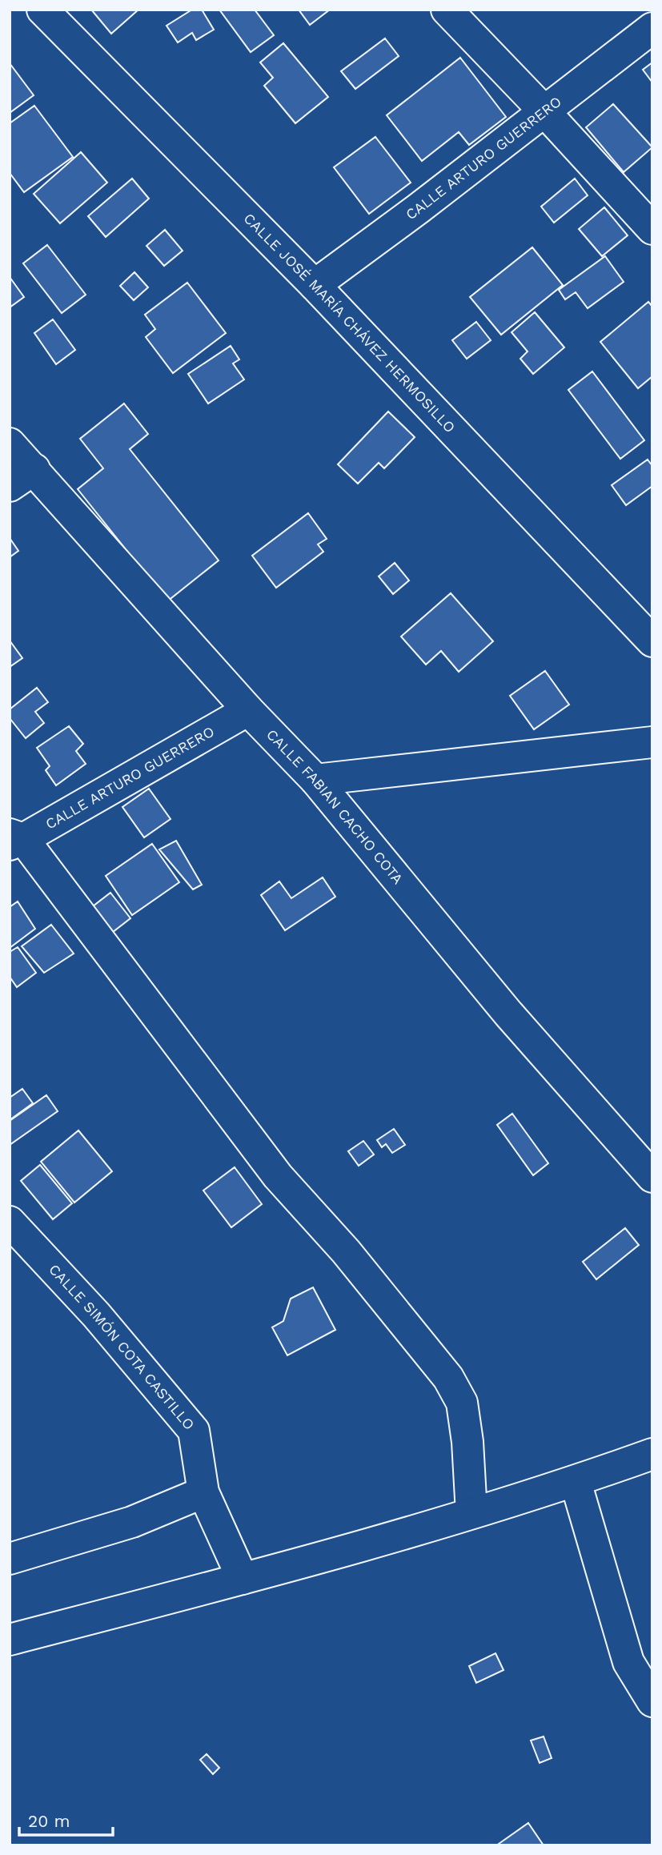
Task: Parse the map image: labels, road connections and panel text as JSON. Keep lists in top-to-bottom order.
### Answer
{
  "streets": {
    "street": [
      "CALLE ARTURO GUERRERO",
      "CALLE JOSÉ MARÍA CHÁVEZ HERMOSILLO",
      "CALLE FABIAN CACHO COTA",
      "CALLE SIMÓN COTA CASTILLO"
    ]
  },
  "crossings": [
    ["CALLE ARTURO GUERRERO", "CALLE JOSÉ MARÍA CHÁVEZ HERMOSILLO"],
    ["CALLE ARTURO GUERRERO", "CALLE FABIAN CACHO COTA"]
  ],
  "scale_bar": "20 m"
}
